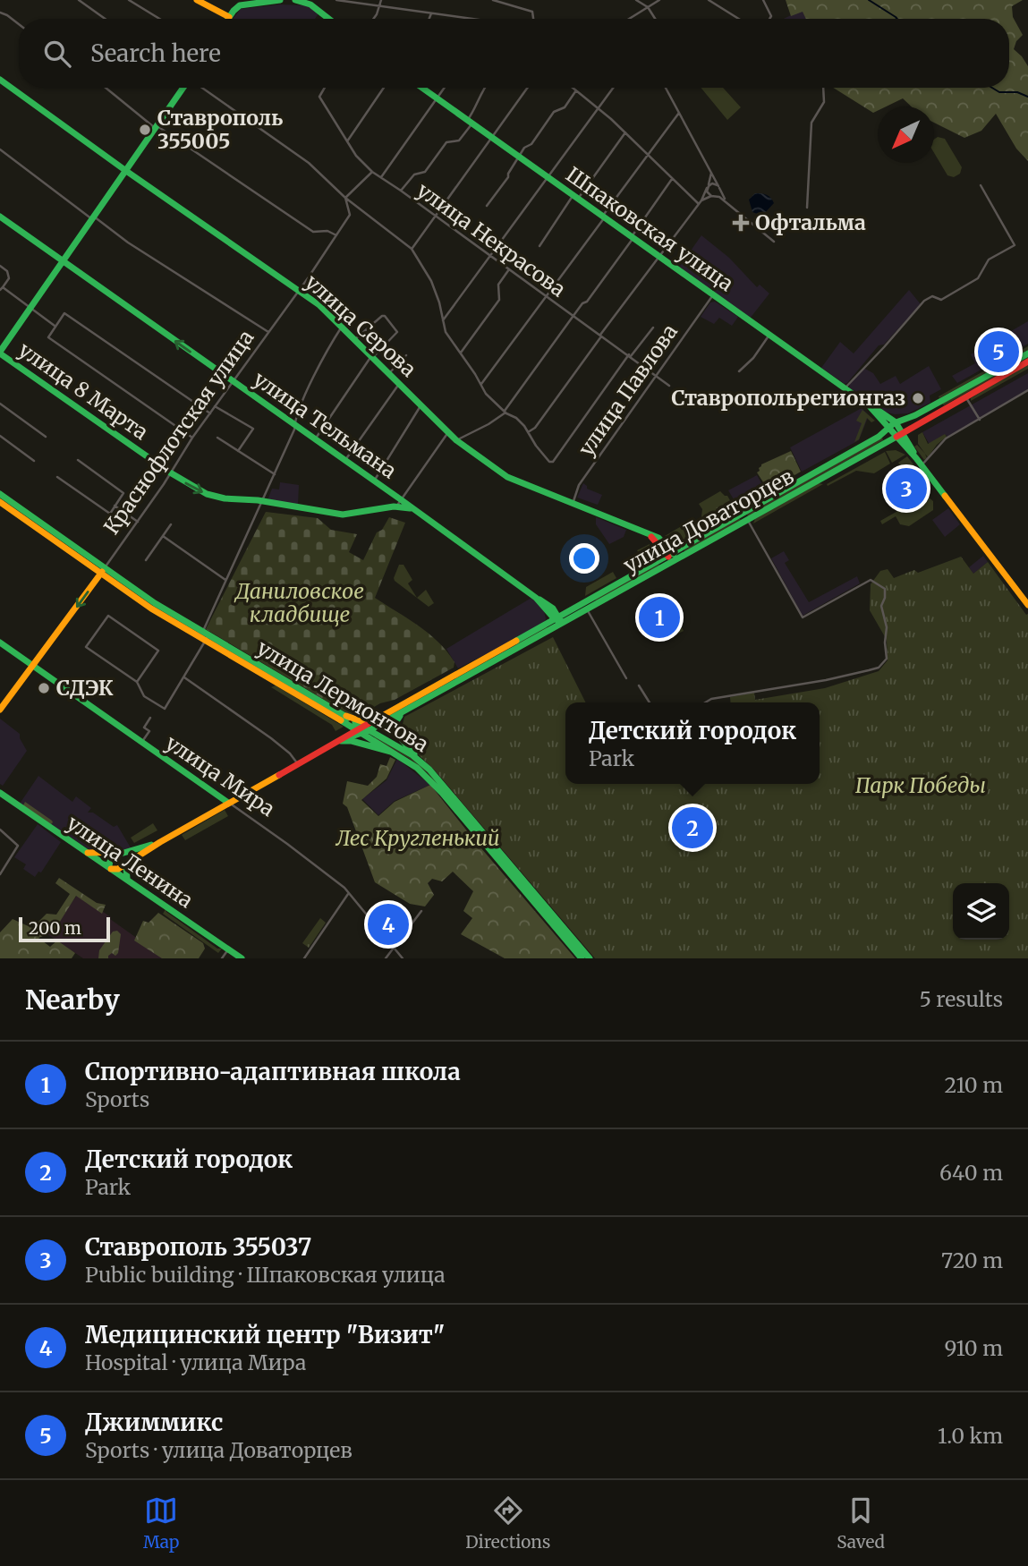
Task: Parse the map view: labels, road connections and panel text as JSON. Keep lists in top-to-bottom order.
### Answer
{
  "streets": {
    "main road": [
      "Шпаковская улица",
      "улица Серова",
      "улица 8 Марта",
      "улица Тельмана",
      "Краснофлотская улица",
      "улица Доваторцев",
      "улица Лермонтова",
      "улица Мира",
      "улица Ленина"
    ],
    "street": ["улица Некрасова", "улица Павлова"]
  },
  "crossings": [
    ["Шпаковская улица", "улица Павлова"],
    ["Шпаковская улица", "улица Доваторцев"],
    ["улица Некрасова", "улица Павлова"],
    ["улица Серова", "улица Павлова"],
    ["улица Серова", "Краснофлотская улица"],
    ["улица Серова", "улица Доваторцев"],
    ["улица 8 Марта", "Краснофлотская улица"],
    ["улица Тельмана", "Краснофлотская улица"],
    ["улица Тельмана", "улица Доваторцев"],
    ["Краснофлотская улица", "улица Лермонтова"],
    ["Краснофлотская улица", "улица Мира"],
    ["улица Доваторцев", "улица Лермонтова"],
    ["улица Доваторцев", "улица Мира"],
    ["улица Доваторцев", "улица Ленина"]
  ],
  "parks": ["Даниловское кладбище", "Парк Победы", "Лес Кругленький"],
  "places": {
    "other": ["Ставрополь 355005", "Ставропольрегионгаз", "СДЭК"],
    "health": ["Офтальма"]
  },
  "scale_bar": "200 m",
  "north": "bottom left",
  "page": {
    "search": "Search here",
    "pins": [
      "5",
      "3",
      "1",
      "2",
      "4"
    ],
    "popup": ["Детский городок", "Park"],
    "scale": "200 m",
    "heading": ["Nearby", "5 results"],
    "list": [
      {
        "mark": "1",
        "name": "Спортивно-адаптивная школа",
        "note": "Sports",
        "value": "210 m"
      },
      {
        "mark": "2",
        "name": "Детский городок",
        "note": "Park",
        "value": "640 m"
      },
      {
        "mark": "3",
        "name": "Ставрополь 355037",
        "note": "Public building · Шпаковская улица",
        "value": "720 m"
      },
      {
        "mark": "4",
        "name": "Медицинский центр \"Визит\"",
        "note": "Hospital · улица Мира",
        "value": "910 m"
      },
      {
        "mark": "5",
        "name": "Джиммикс",
        "note": "Sports · улица Доваторцев",
        "value": "1.0 km"
      }
    ],
    "nav": ["Map", "Directions", "Saved"]
  }
}
